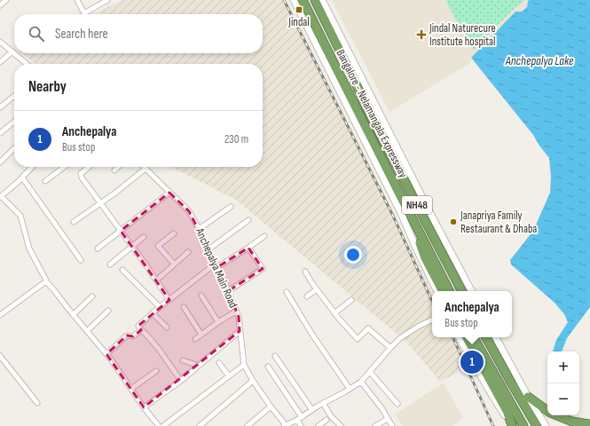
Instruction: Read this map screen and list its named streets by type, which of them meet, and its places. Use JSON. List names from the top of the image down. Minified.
{"streets":{"highway":["Bangalore - Nelamangala Expressway","NH48"],"street":["Anchepalya Main Road"]},"water":["Anchepalya Lake"],"places":{"transit":["Jindal"],"health":["Jindal Naturecure Institute hospital"],"other":["Janapriya Family Restaurant & Dhaba"]},"page":{"search":"Search here","heading":"Nearby","list":[{"mark":"1","name":"Anchepalya","note":"Bus stop","value":"230 m"}],"popup":["Anchepalya","Bus stop"],"pins":"1","map_buttons":["+","−"]}}
